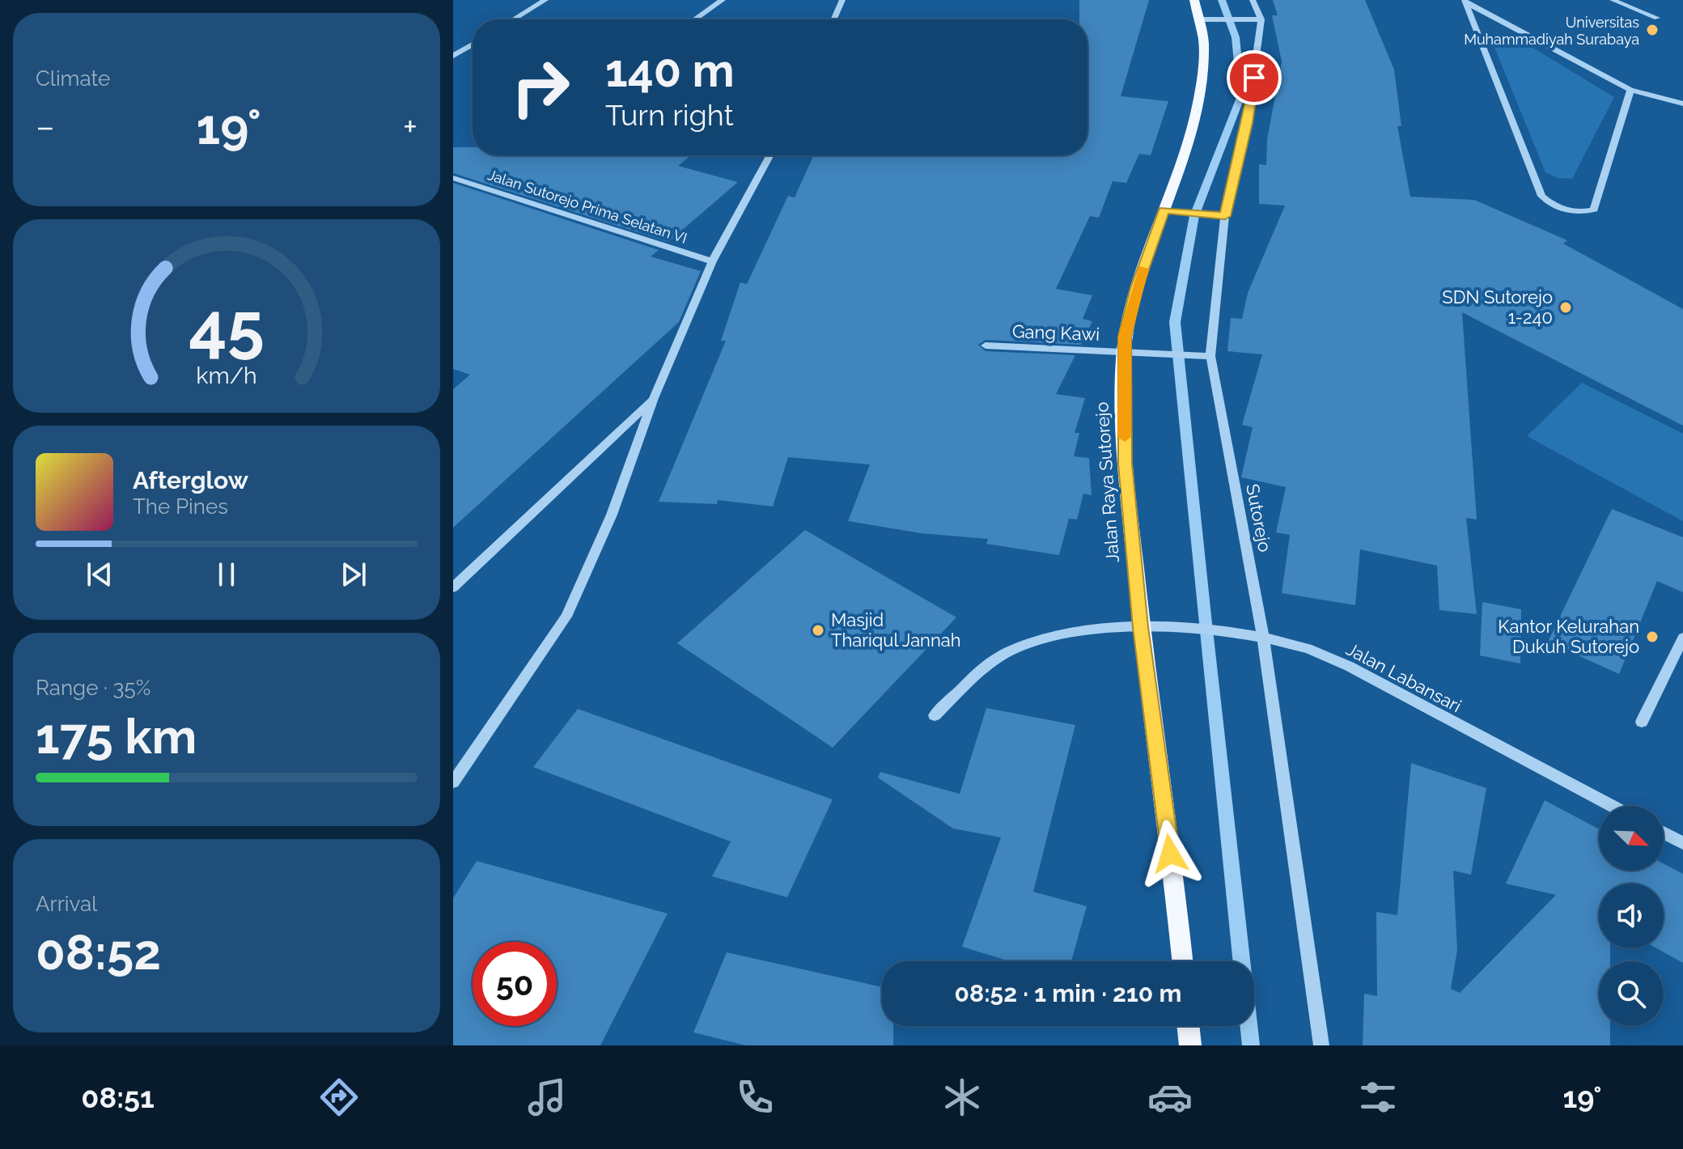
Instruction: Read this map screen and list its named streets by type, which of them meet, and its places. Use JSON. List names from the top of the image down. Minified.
{"streets":{"main road":["Jalan Raya Sutorejo"],"street":["Jalan Sutorejo Prima Selatan VI","Gang Kawi","Sutorejo","Jalan Labansari"]},"crossings":[["Gang Kawi","Jalan Raya Sutorejo"],["Gang Kawi","Sutorejo"],["Jalan Raya Sutorejo","Jalan Labansari"],["Sutorejo","Jalan Labansari"]],"places":["Universitas Muhammadiyah Surabaya","SDN Sutorejo 1-240","Masjid Thariqul Jannah","Kantor Kelurahan Dukuh Sutorejo"],"north":"bottom right","page":{"tile":["Climate",["Range · 35%","175 km"],["Arrival","08:52"]],"turn":["140 m","Turn right"],"heat":["−","19°","+"],"song":["Afterglow","The Pines"],"limit":"50","trip":"08:52 · 1 min · 210 m","tabs":["08:51","19°"],"gauge":["45","km/h"]}}
